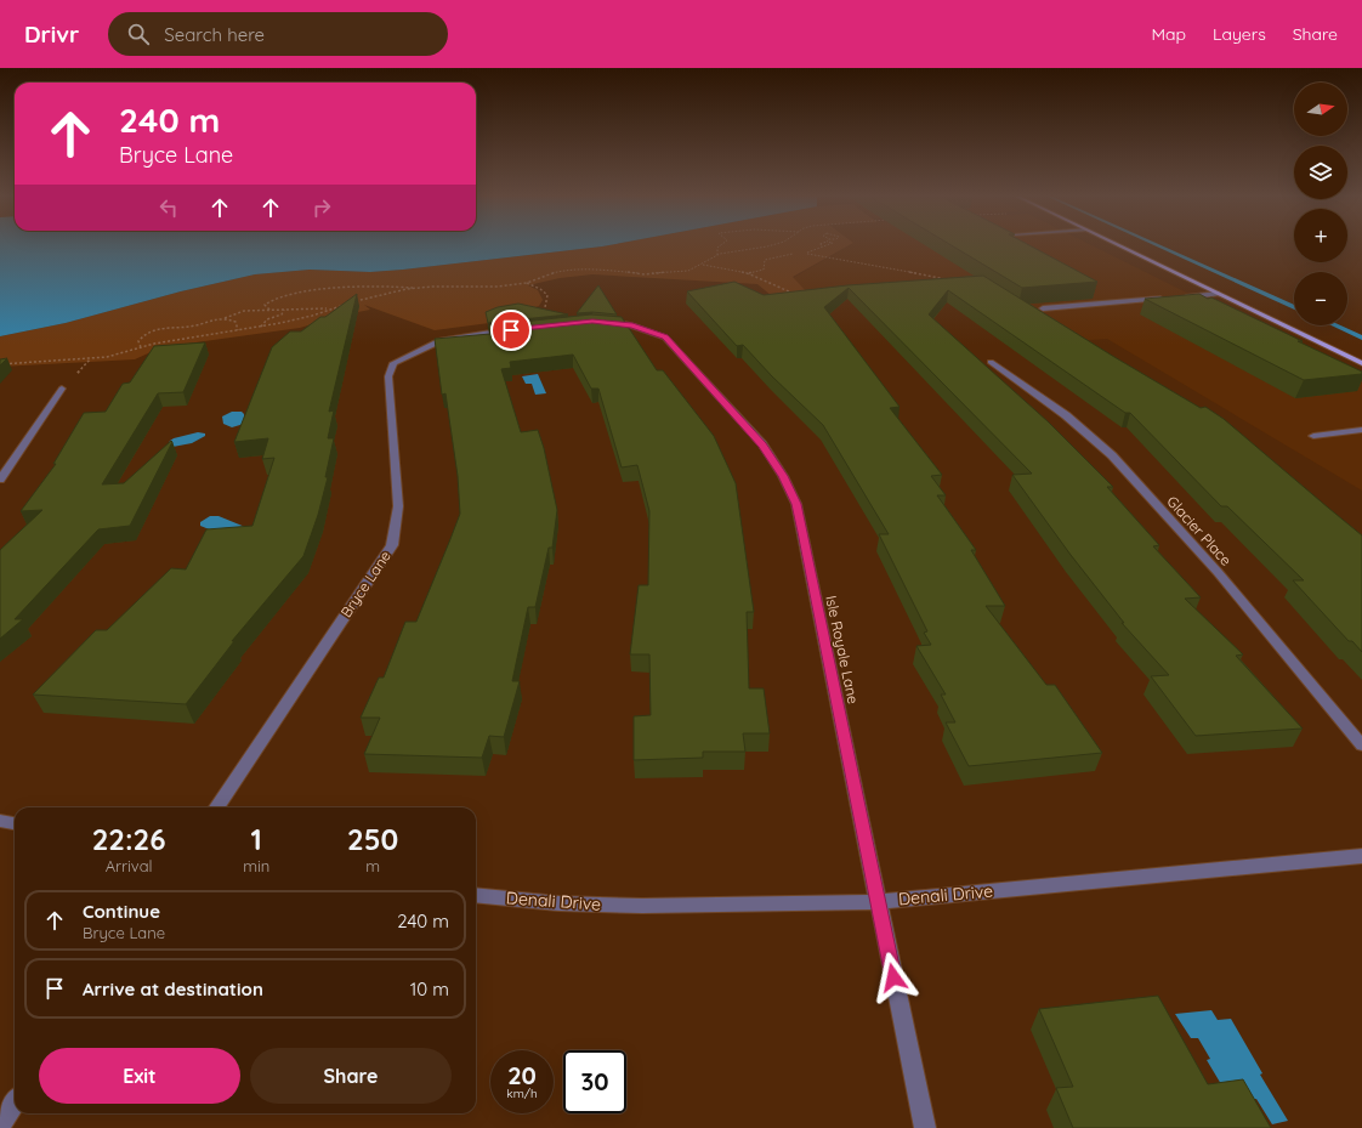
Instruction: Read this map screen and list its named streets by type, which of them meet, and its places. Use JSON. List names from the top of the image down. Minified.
{"streets":{"street":["Glacier Place","Bryce Lane","Isle Royale Lane","Denali Drive"]},"crossings":[["Isle Royale Lane","Denali Drive"]],"north":"right","page":{"header":"Drivr","search":"Search here","nav":["Map","Layers","Share"],"map_buttons":["+","−"],"turn":["240 m","Bryce Lane"],"eta":["22:26","Arrival","1","min","250","m"],"list":[{"name":"Continue","note":"Bryce Lane","value":"240 m"},{"name":"Arrive at destination","value":"10 m"}],"buttons":["Exit","Share"],"speed":"20 km/h","limit":"30"}}
